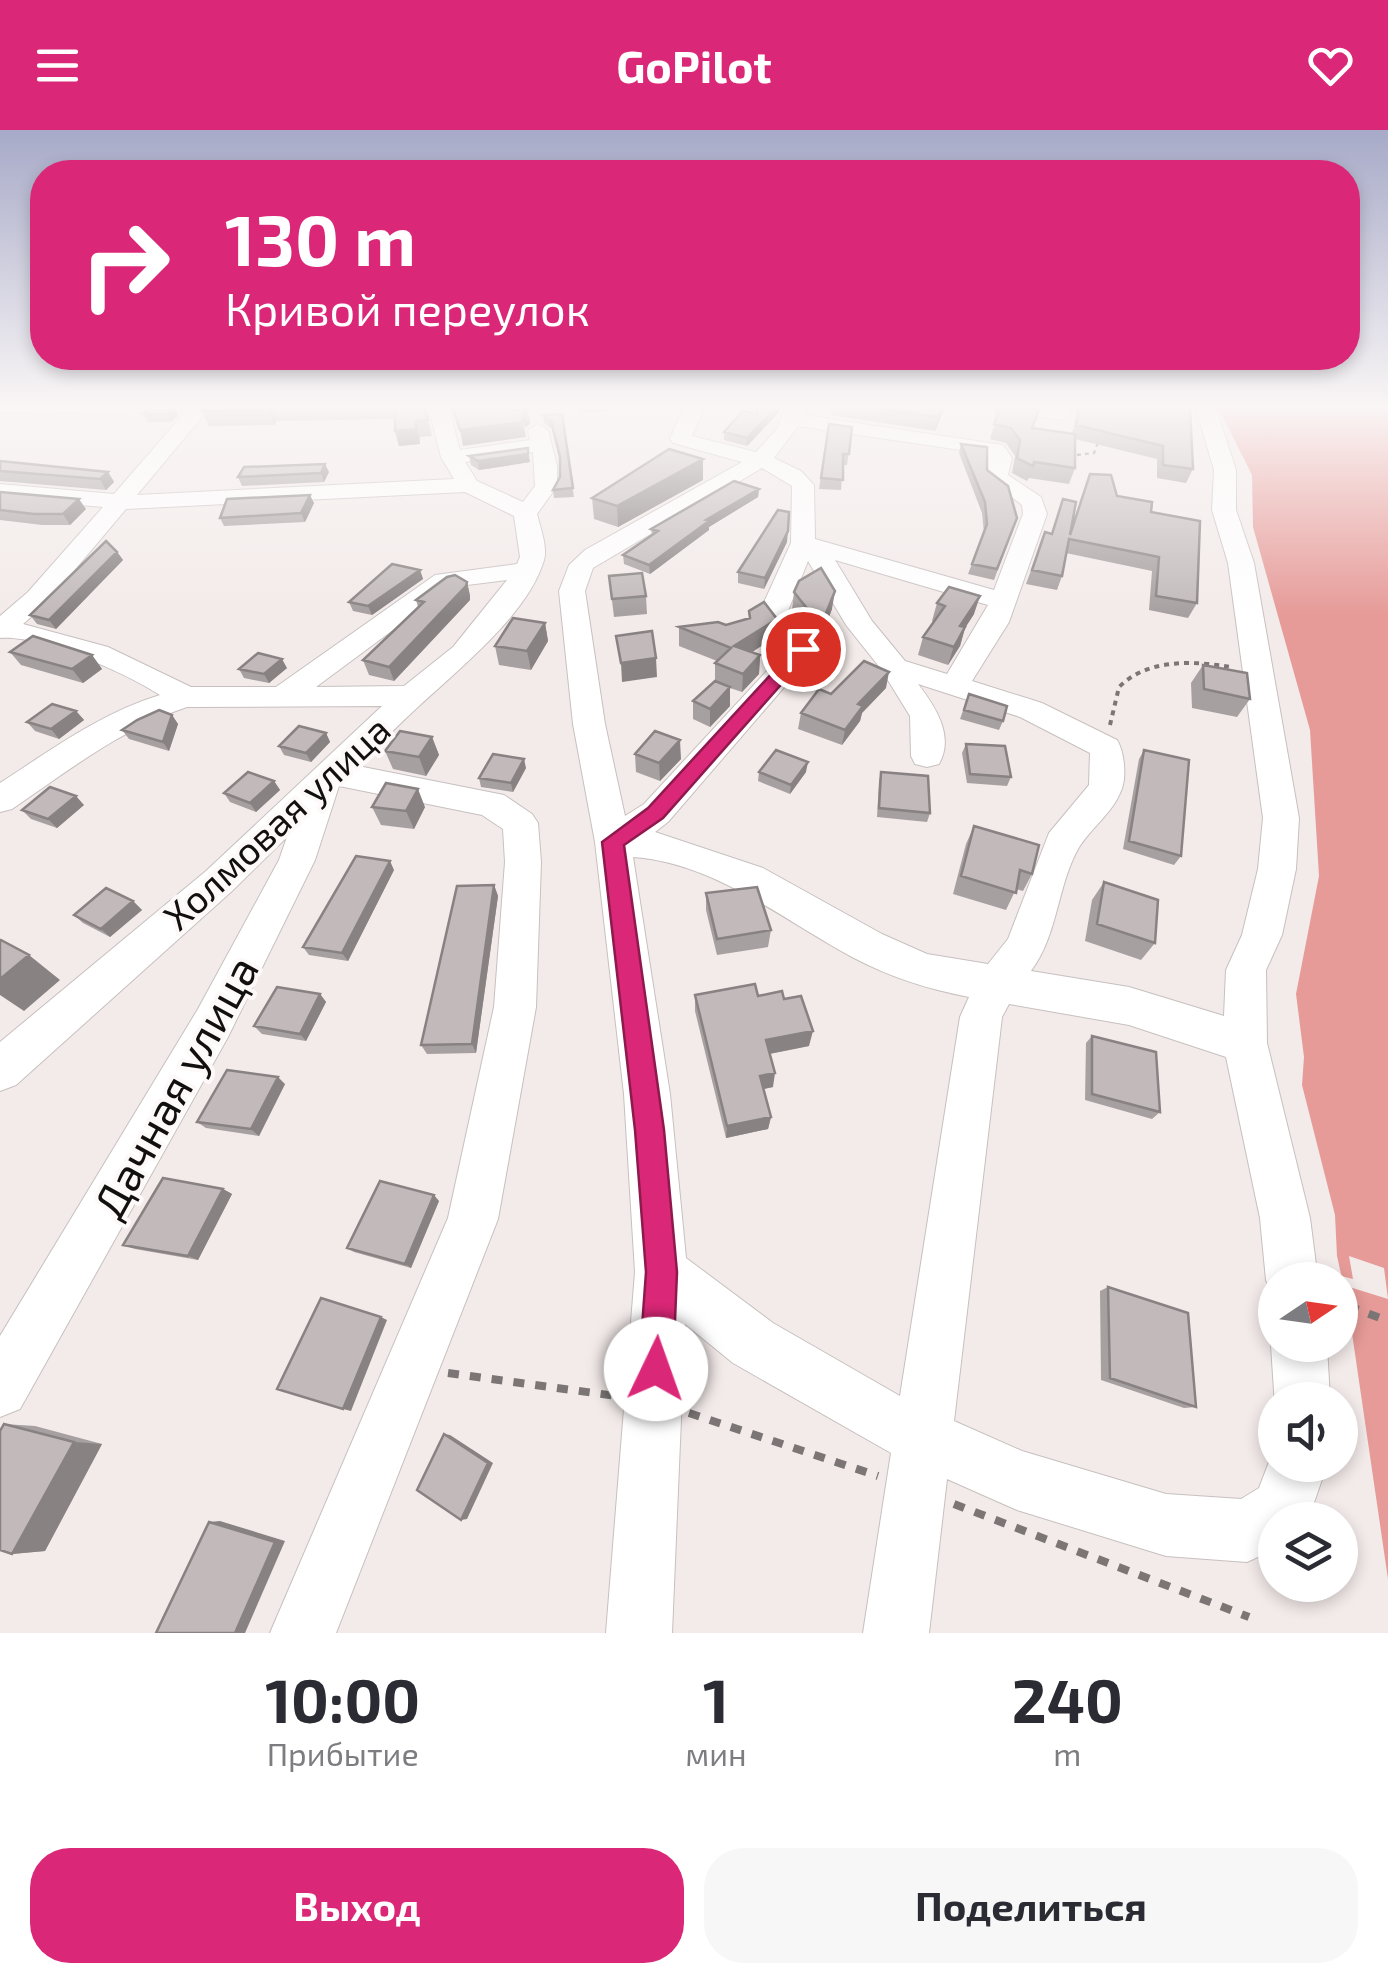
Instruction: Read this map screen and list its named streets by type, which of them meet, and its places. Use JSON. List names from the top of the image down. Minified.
{"streets":{"street":["Холмовая улица","Дачная улица"]},"crossings":[["Холмовая улица","Дачная улица"]],"north":"right","page":{"header":"GoPilot","turn":["130 m","Кривой переулок"],"eta":["10:00","Прибытие","1","мин","240","m"],"buttons":["Выход","Поделиться"]}}
